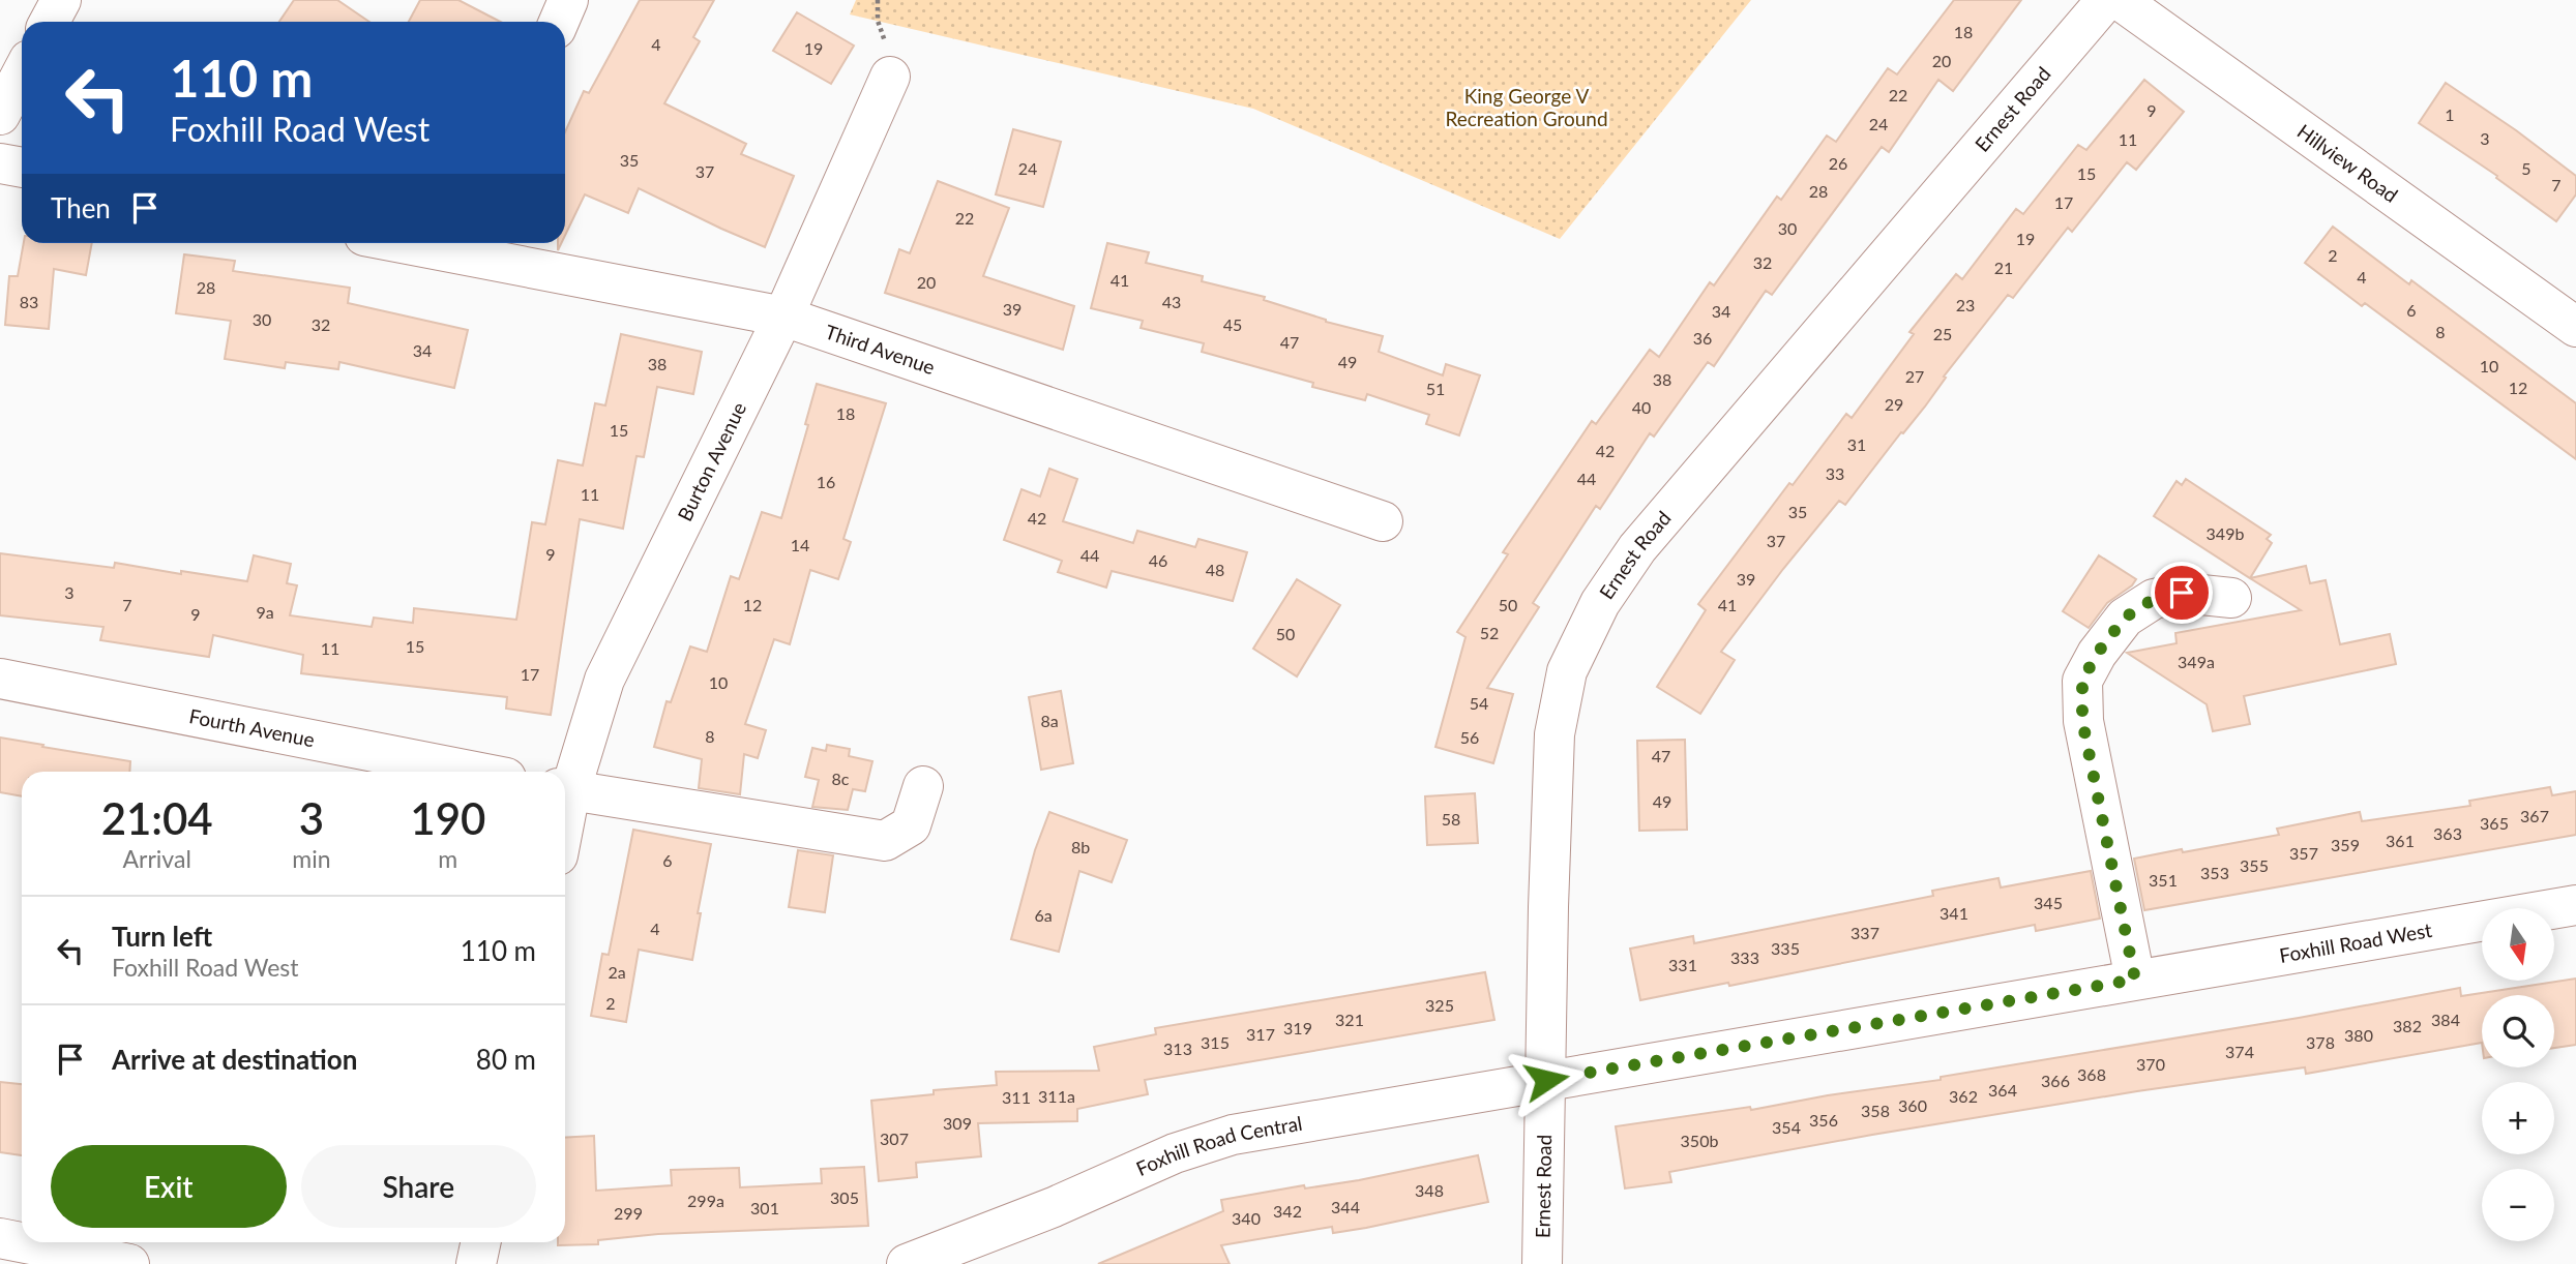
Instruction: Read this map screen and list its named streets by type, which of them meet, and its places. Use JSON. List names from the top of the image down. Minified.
{"streets":{"street":["Ernest Road","Hillview Road","Third Avenue","Burton Avenue","Fourth Avenue","Foxhill Road West","Foxhill Road Central"]},"crossings":[["Ernest Road","Foxhill Road West"],["Ernest Road","Foxhill Road Central"],["Third Avenue","Burton Avenue"],["Foxhill Road West","Foxhill Road Central"]],"parks":["King George V Recreation Ground"],"house_numbers":["18","4","19","20","22","9","1","24","3","11","35","26","24","5","37","15","7","28","17","22","30","19","2","32","21","4","41","20","28","83","43","23","39","6","34","30","32","45","8","25","36","47","34","49","38","10","27","38","12","51","29","40","18","15","31","42","33","44","16","11","35","42","349b","37","14","9","44","46","48","39","3","7","12","50","41","9a","9","52","50","15","11","349a","17","10","54","8a","8","56","47","8c","49","367","58","365","363","361","359","8b","357","6","355","353","351","345","341","6a","4","337","335","333","331","2a","2","325","321","384","382","319","317","380","315","378","313","374","370","368","366","364","311a","362","311","360","358","356","309","354","307","350b","348","305","299a","344","301","342","299","340"],"north":"bottom","page":{"turn":["110 m","Foxhill Road West"],"then":"Then","eta":["21:04","Arrival","3","min","190","m"],"list":[{"name":"Turn left","note":"Foxhill Road West","value":"110 m"},{"name":"Arrive at destination","value":"80 m"}],"map_buttons":["+","−"],"buttons":["Exit","Share"]}}
